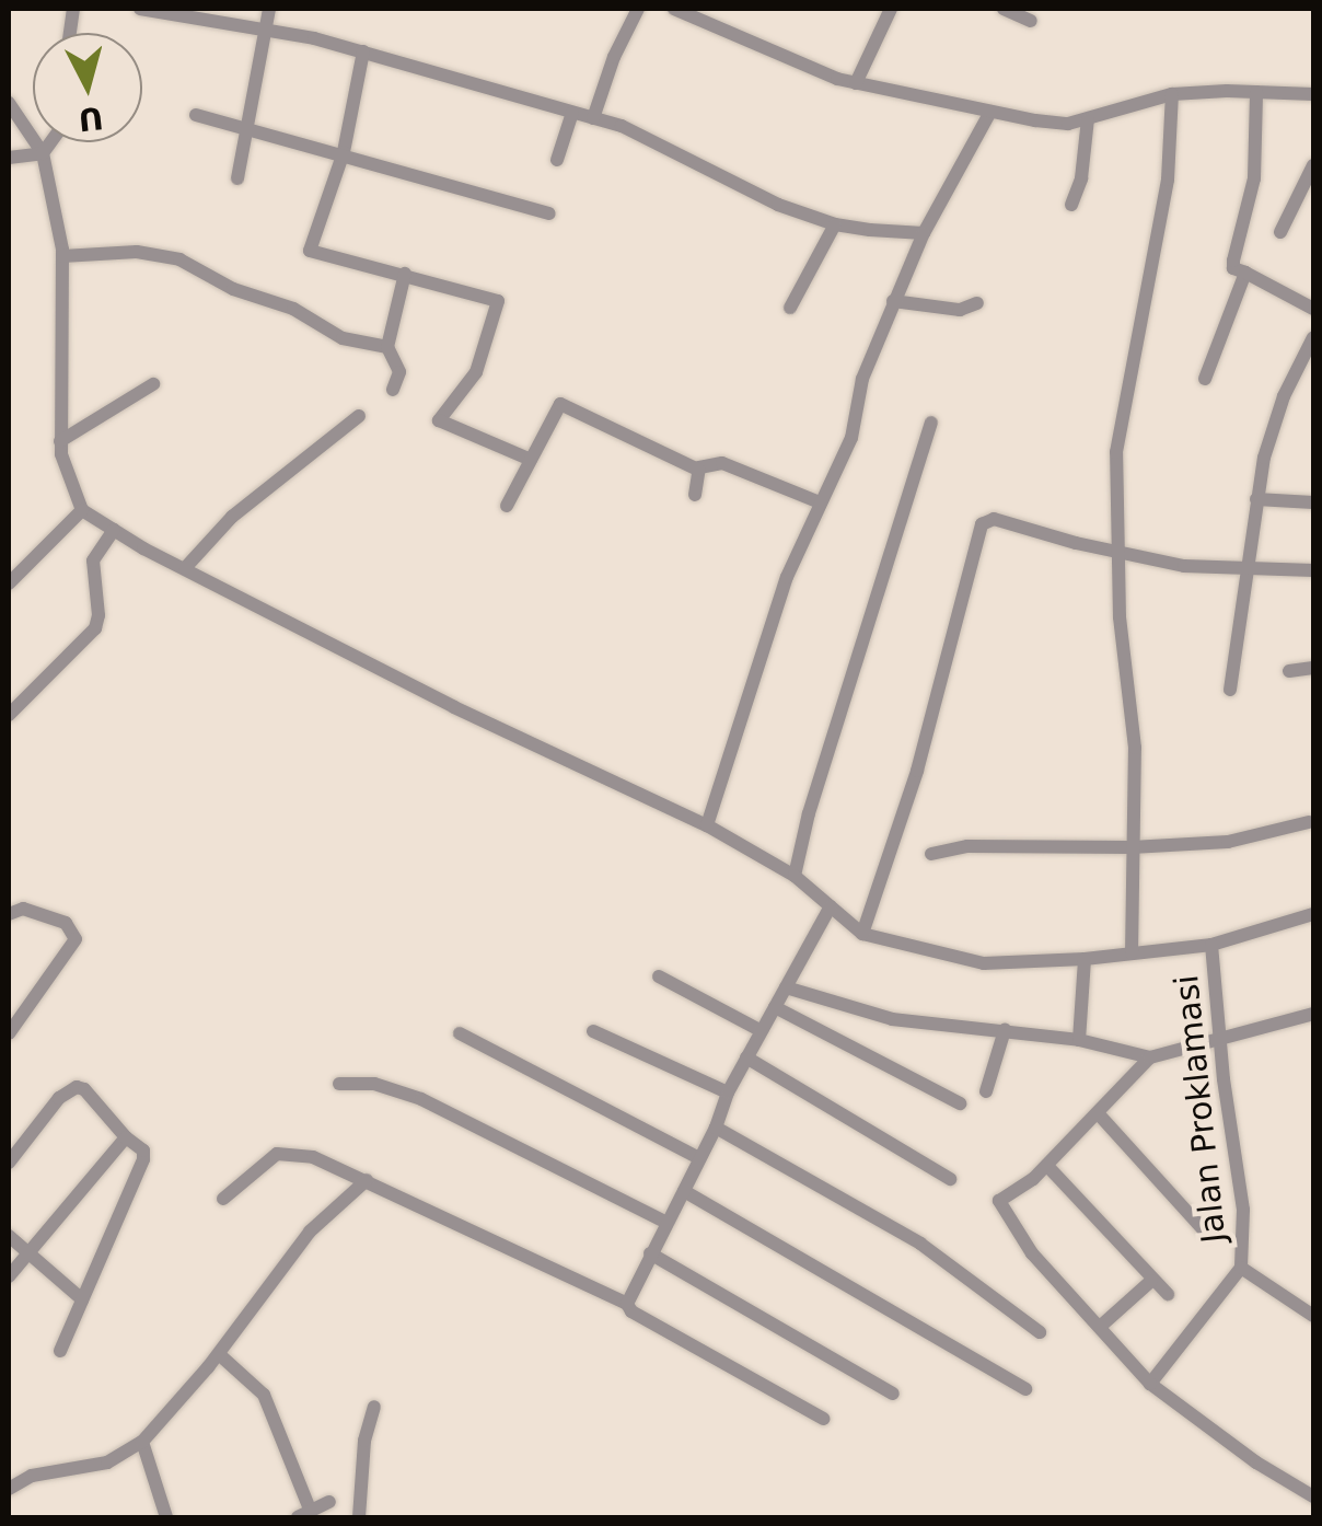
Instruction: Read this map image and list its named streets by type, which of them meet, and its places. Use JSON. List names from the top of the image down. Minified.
{"streets":{"street":["Jalan Proklamasi"]},"north":"bottom"}
